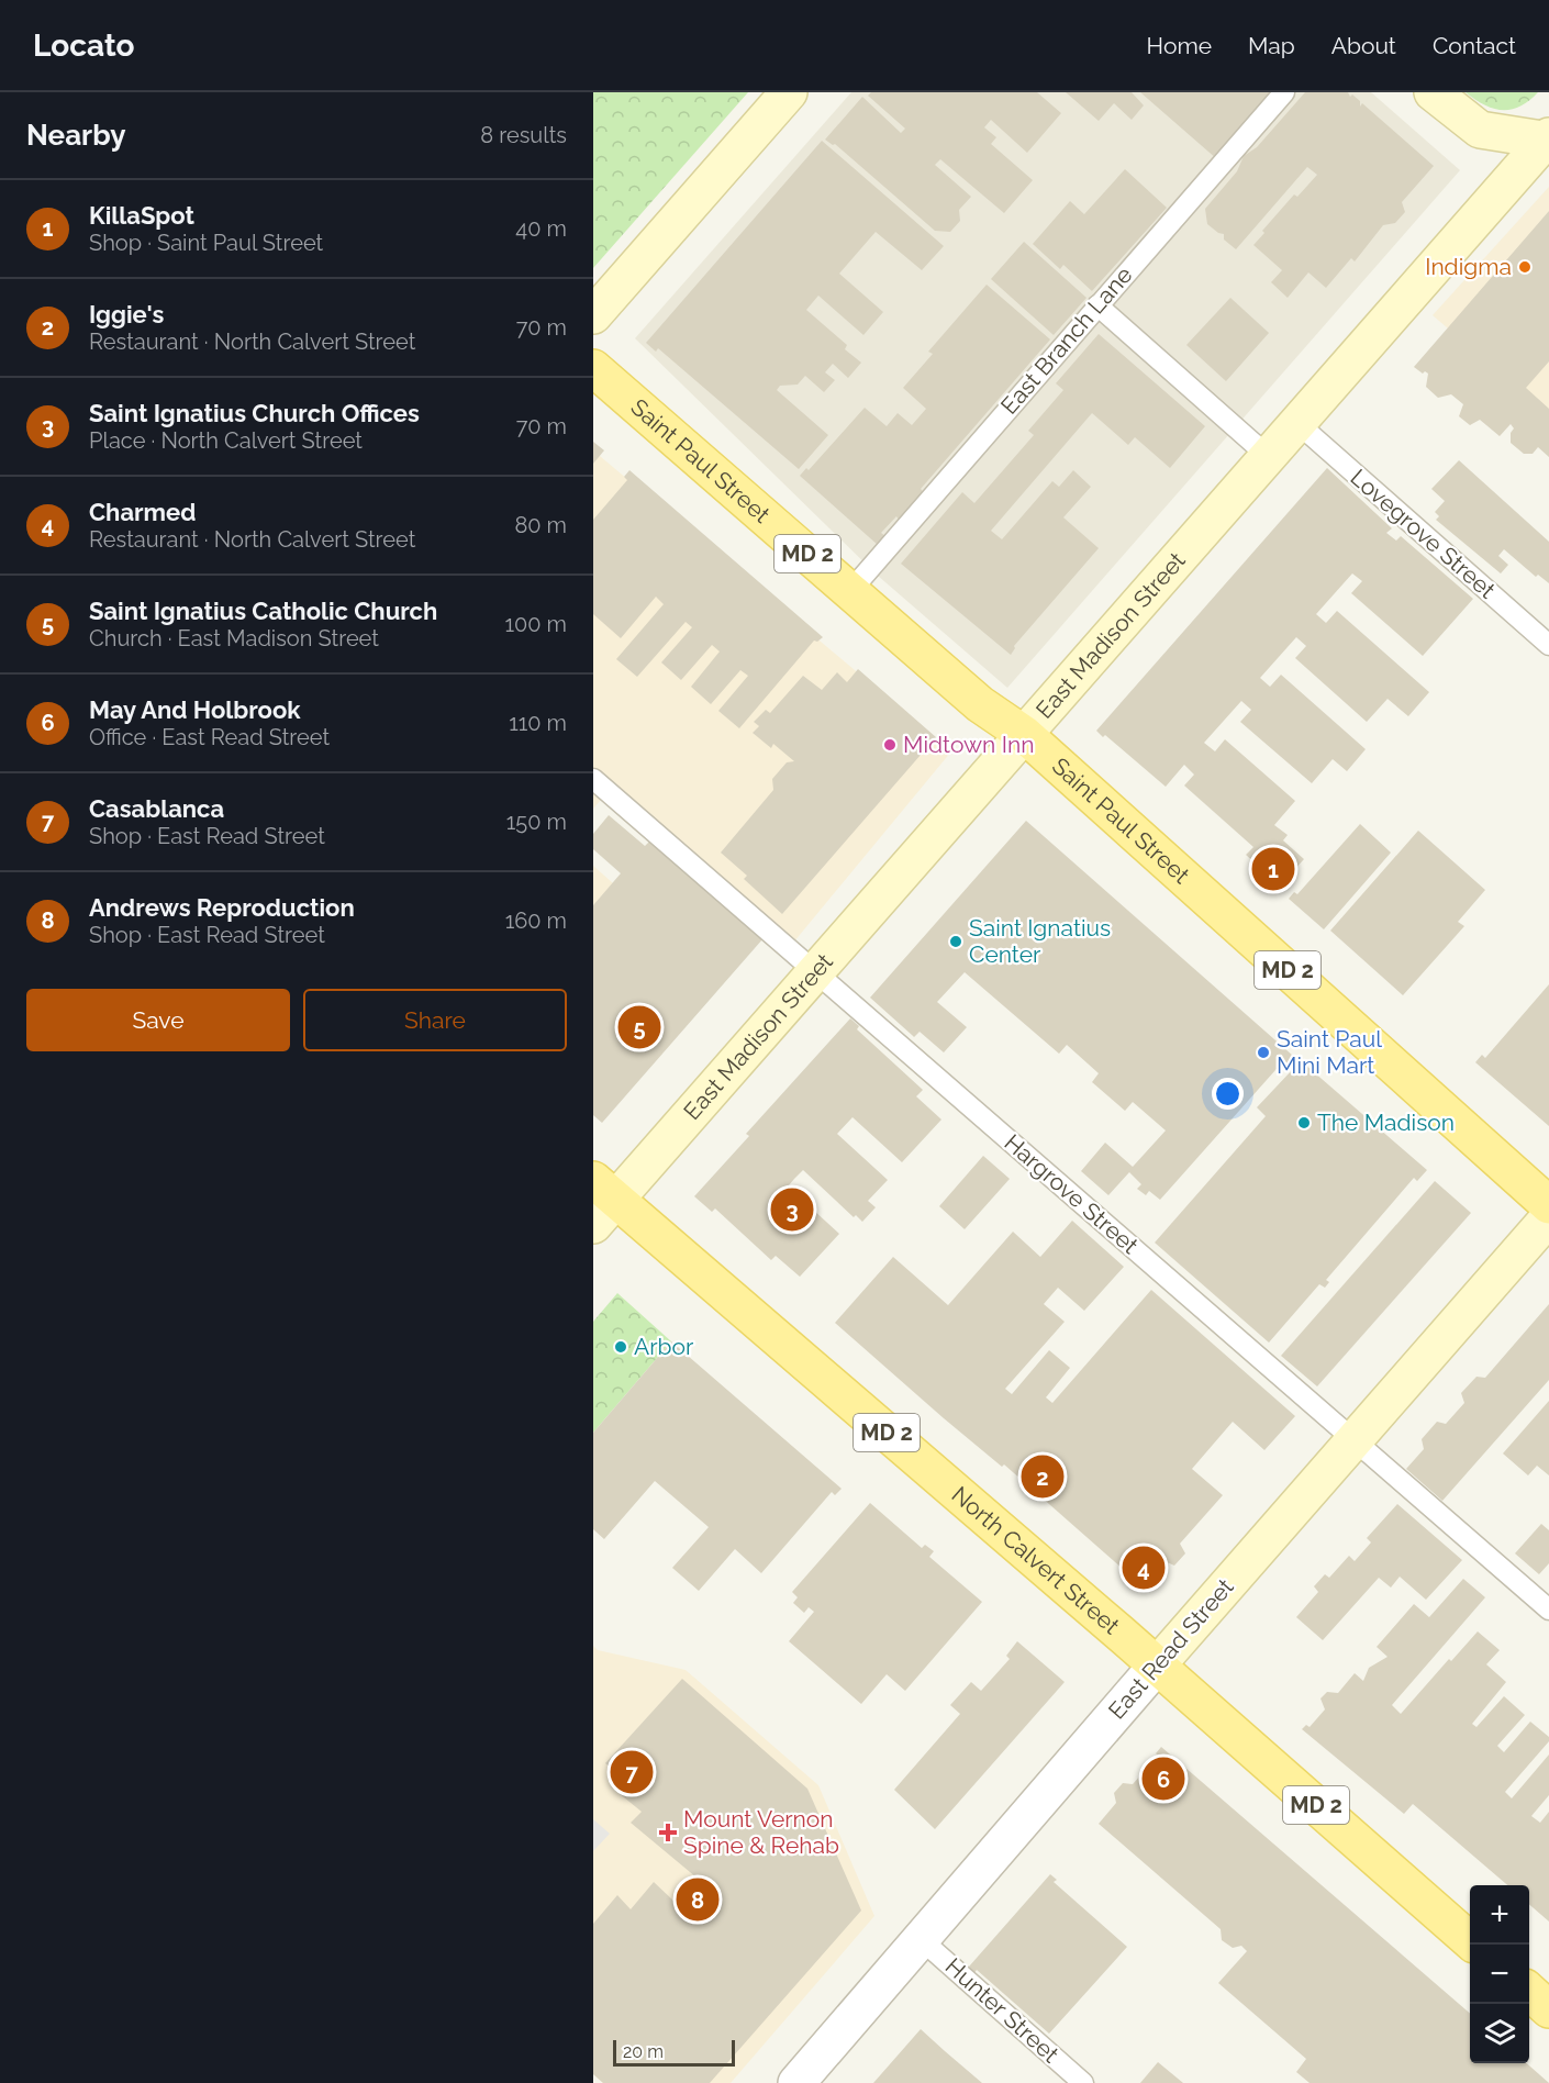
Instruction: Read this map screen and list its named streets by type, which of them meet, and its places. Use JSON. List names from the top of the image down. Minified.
{"streets":{"main road":["Saint Paul Street","MD 2","East Madison Street","North Calvert Street","East Read Street"],"lane":["East Branch Lane","Lovegrove Street","Hargrove Street","Hunter Street"]},"crossings":[["East Branch Lane","Saint Paul Street"],["Saint Paul Street","East Madison Street"],["Lovegrove Street","East Madison Street"],["East Madison Street","Hargrove Street"],["East Madison Street","North Calvert Street"],["Hargrove Street","East Read Street"],["North Calvert Street","East Read Street"],["East Read Street","Hunter Street"]],"places":{"other":["Indigma","Midtown Inn","Saint Ignatius Center","Saint Paul Mini Mart","The Madison","Arbor"],"health":["Mount Vernon Spine & Rehab"]},"scale_bar":"20 m","page":{"header":"Locato","nav":["Home","Map","About","Contact"],"heading":["Nearby","8 results"],"list":[{"mark":"1","name":"KillaSpot","note":"Shop · Saint Paul Street","value":"40 m"},{"mark":"2","name":"Iggie's","note":"Restaurant · North Calvert Street","value":"70 m"},{"mark":"3","name":"Saint Ignatius Church Offices","note":"Place · North Calvert Street","value":"70 m"},{"mark":"4","name":"Charmed","note":"Restaurant · North Calvert Street","value":"80 m"},{"mark":"5","name":"Saint Ignatius Catholic Church","note":"Church · East Madison Street","value":"100 m"},{"mark":"6","name":"May And Holbrook","note":"Office · East Read Street","value":"110 m"},{"mark":"7","name":"Casablanca","note":"Shop · East Read Street","value":"150 m"},{"mark":"8","name":"Andrews Reproduction","note":"Shop · East Read Street","value":"160 m"}],"pins":["1","5","3","2","4","7","6","8"],"buttons":["Save","Share"],"map_buttons":["+","−"],"scale":"20 m"}}
